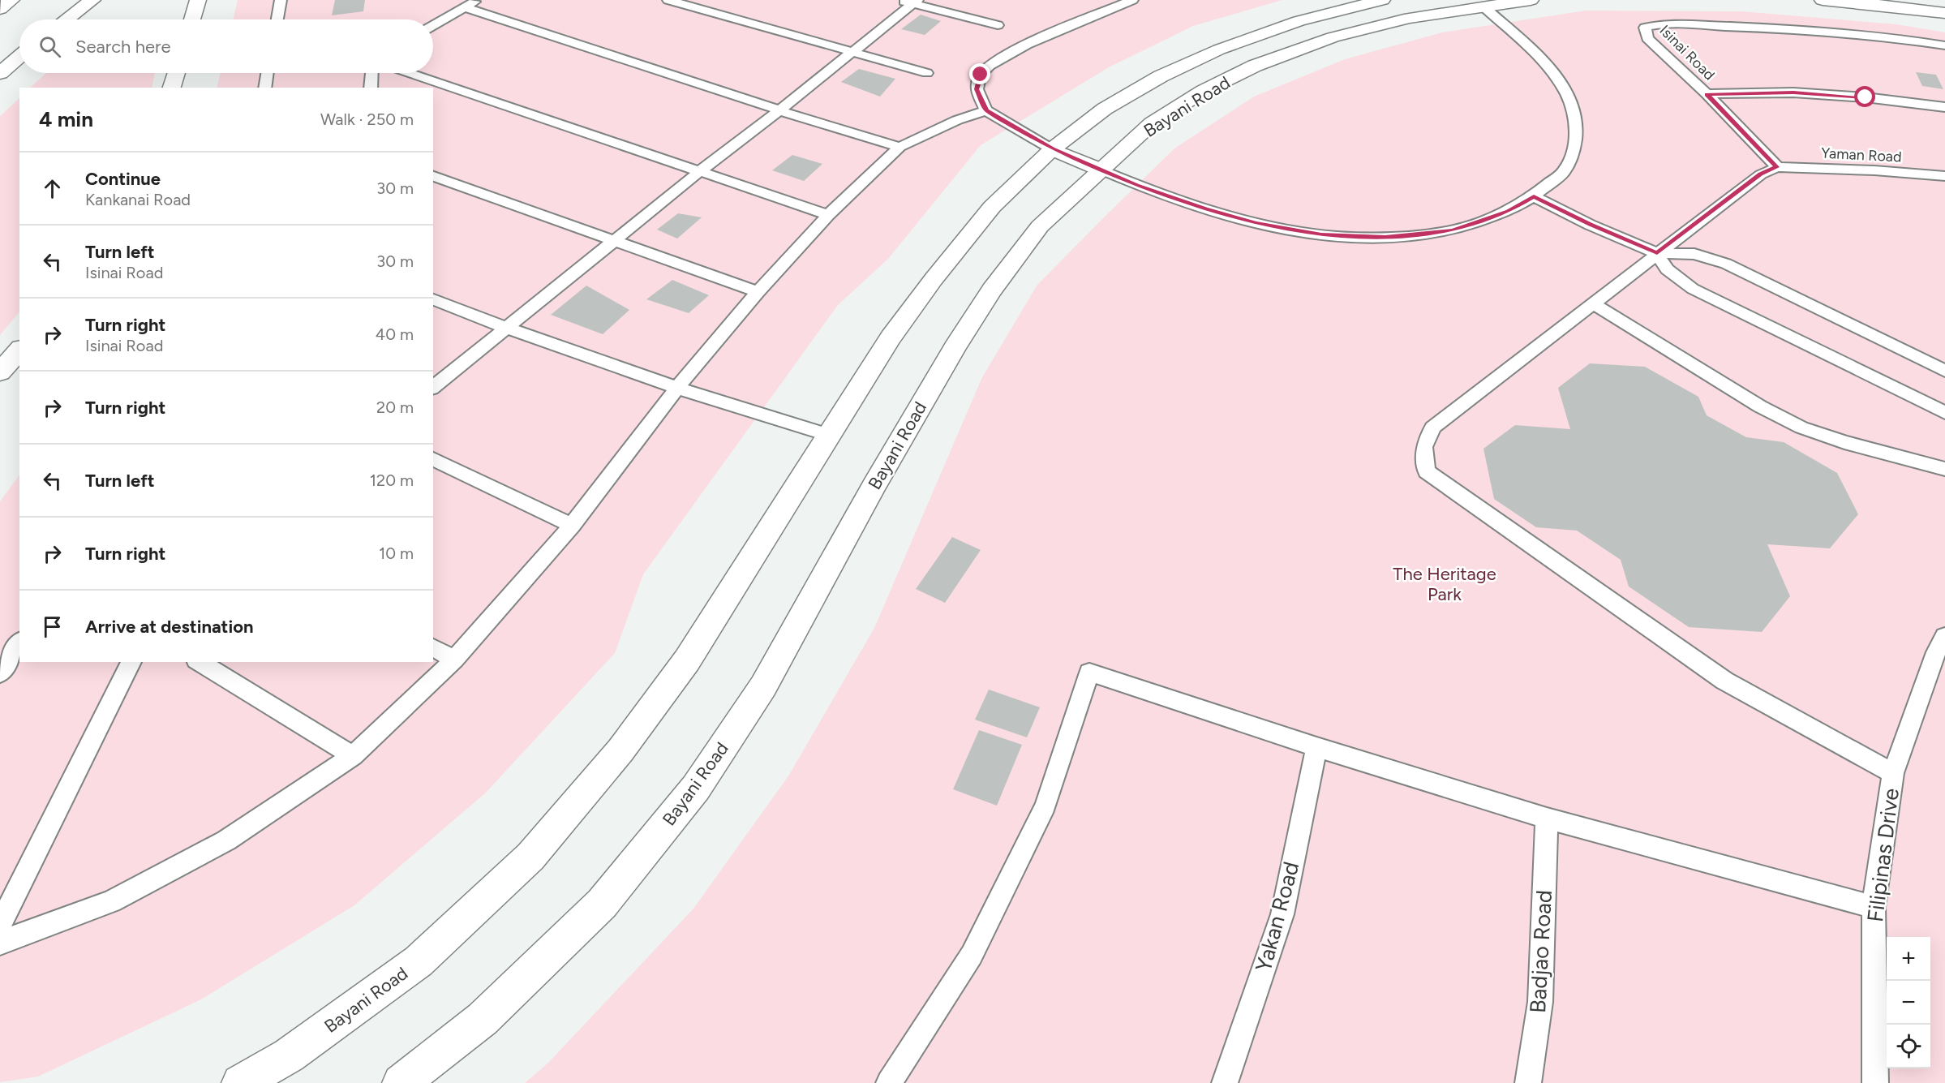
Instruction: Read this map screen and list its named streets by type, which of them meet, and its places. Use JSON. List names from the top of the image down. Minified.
{"streets":{"main road":["Bayani Road"],"lane":["Isinai Road","Yaman Road","Filipinas Drive","Yakan Road","Badjao Road"]},"crossings":[["Isinai Road","Yaman Road"]],"parks":["The Heritage Park"],"page":{"search":"Search here","heading":["4 min","Walk · 250 m"],"list":[["Continue","Kankanai Road","30 m"],["Turn left","Isinai Road","30 m"],["Turn right","Isinai Road","40 m"],["Turn right","20 m"],["Turn left","120 m"],["Turn right","10 m"],"Arrive at destination"],"map_buttons":["+","−"]}}
